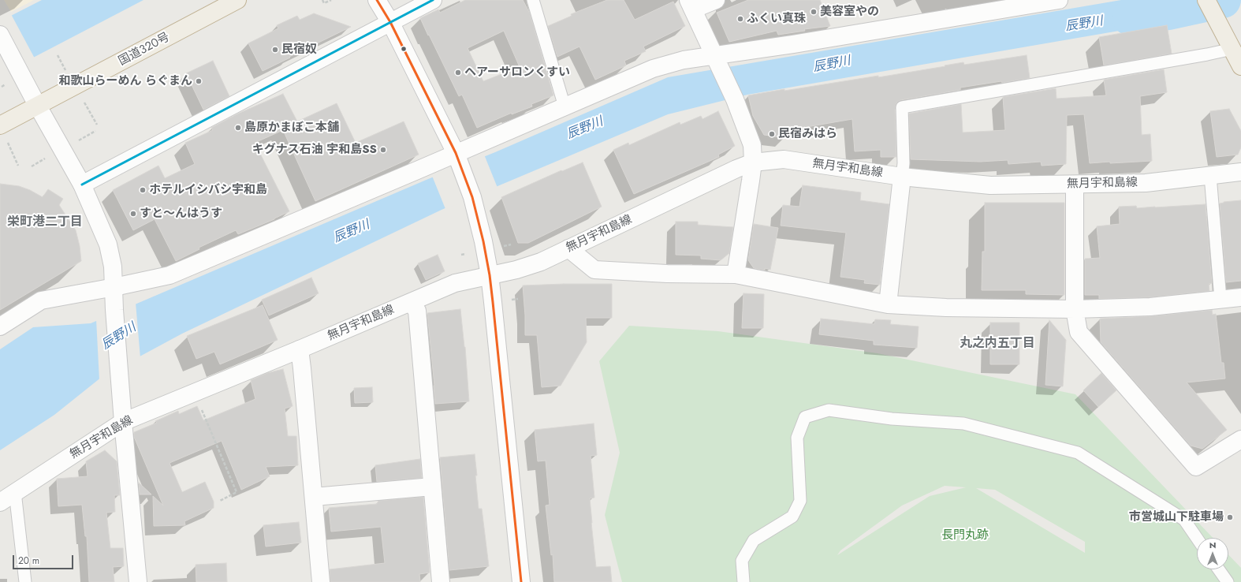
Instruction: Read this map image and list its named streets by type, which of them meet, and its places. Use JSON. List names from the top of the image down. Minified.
{"streets":{"highway":["国道320号"],"street":["無月宇和島線"]},"districts":["栄町港二丁目","丸之内五丁目"],"water":["辰野川"],"parks":["長門丸跡"],"places":["美容室やの","ふくい真珠","民宿奴","ヘアーサロンくすい","和歌山らーめん らぐまん","島原かまぼこ本舗","民宿みはら","キグナス石油 宇和島SS","ホテルイシバシ宇和島","すと～んはうす","市営城山下駐車場"],"scale_bar":"20 m","north":"top"}
